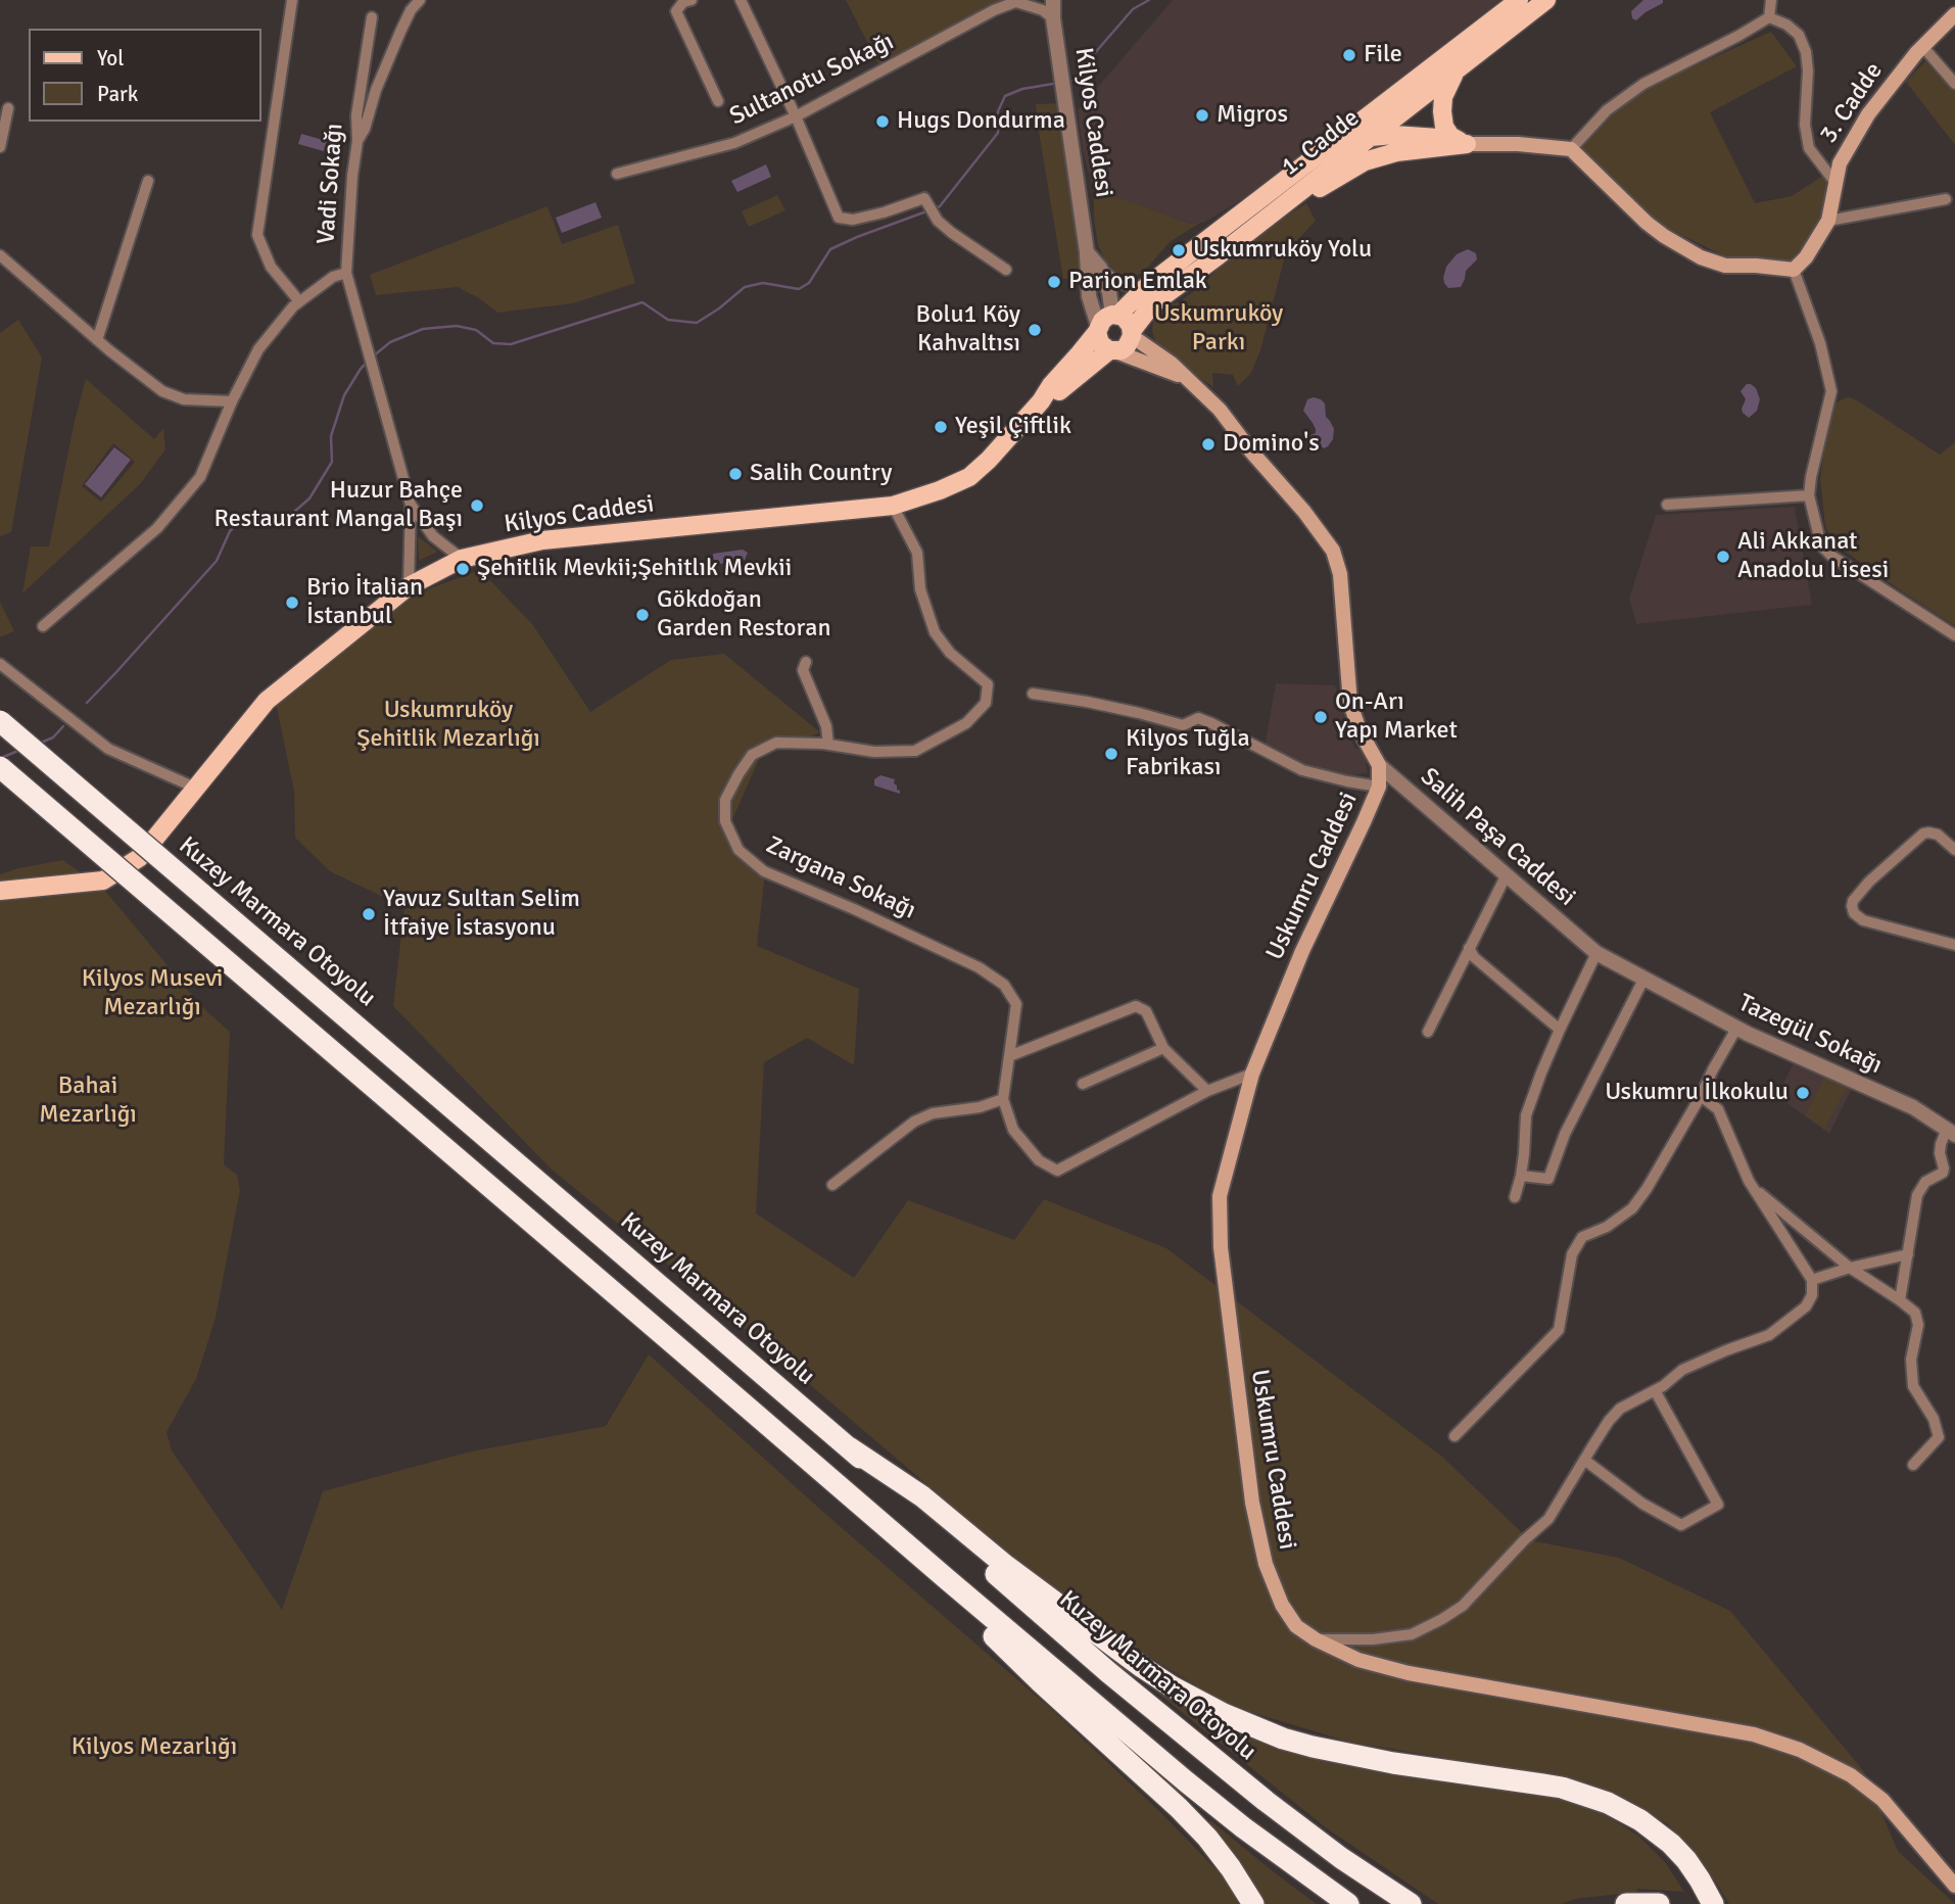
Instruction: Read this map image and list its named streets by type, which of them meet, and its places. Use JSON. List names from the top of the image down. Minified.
{"streets":{"highway":["Kuzey Marmara Otoyolu"],"main road":["3. Cadde","Kilyos Caddesi","1. Cadde","Salih Paşa Caddesi","Uskumru Caddesi"],"street":["Sultanotu Sokağı","Vadi Sokağı","Zargana Sokağı","Tazegül Sokağı"]},"crossings":[["Sultanotu Sokağı","Kilyos Caddesi"],["Kilyos Caddesi","1. Cadde"],["Kilyos Caddesi","Salih Paşa Caddesi"],["Kilyos Caddesi","Zargana Sokağı"],["1. Cadde","Salih Paşa Caddesi"],["Salih Paşa Caddesi","Uskumru Caddesi"],["Salih Paşa Caddesi","Tazegül Sokağı"]],"parks":["Uskumruköy Parkı","Uskumruköy Şehitlik Mezarlığı","Kilyos Musevi Mezarlığı","Bahai Mezarlığı","Kilyos Mezarlığı"],"places":["File","Migros","Hugs Dondurma","Uskumruköy Yolu","Parion Emlak","Bolu1 Köy Kahvaltısı","Yeşil Çiftlik","Domino's","Salih Country","Huzur Bahçe Restaurant Mangal Başı","Ali Akkanat Anadolu Lisesi","Şehitlik Mevkii;Şehitlık Mevkii","Brio İtalian İstanbul","Gökdoğan Garden Restoran","On-Arı Yapı Market","Kilyos Tuğla Fabrikası","Yavuz Sultan Selim İtfaiye İstasyonu","Uskumru İlkokulu"],"legend":["Yol","Park"]}
